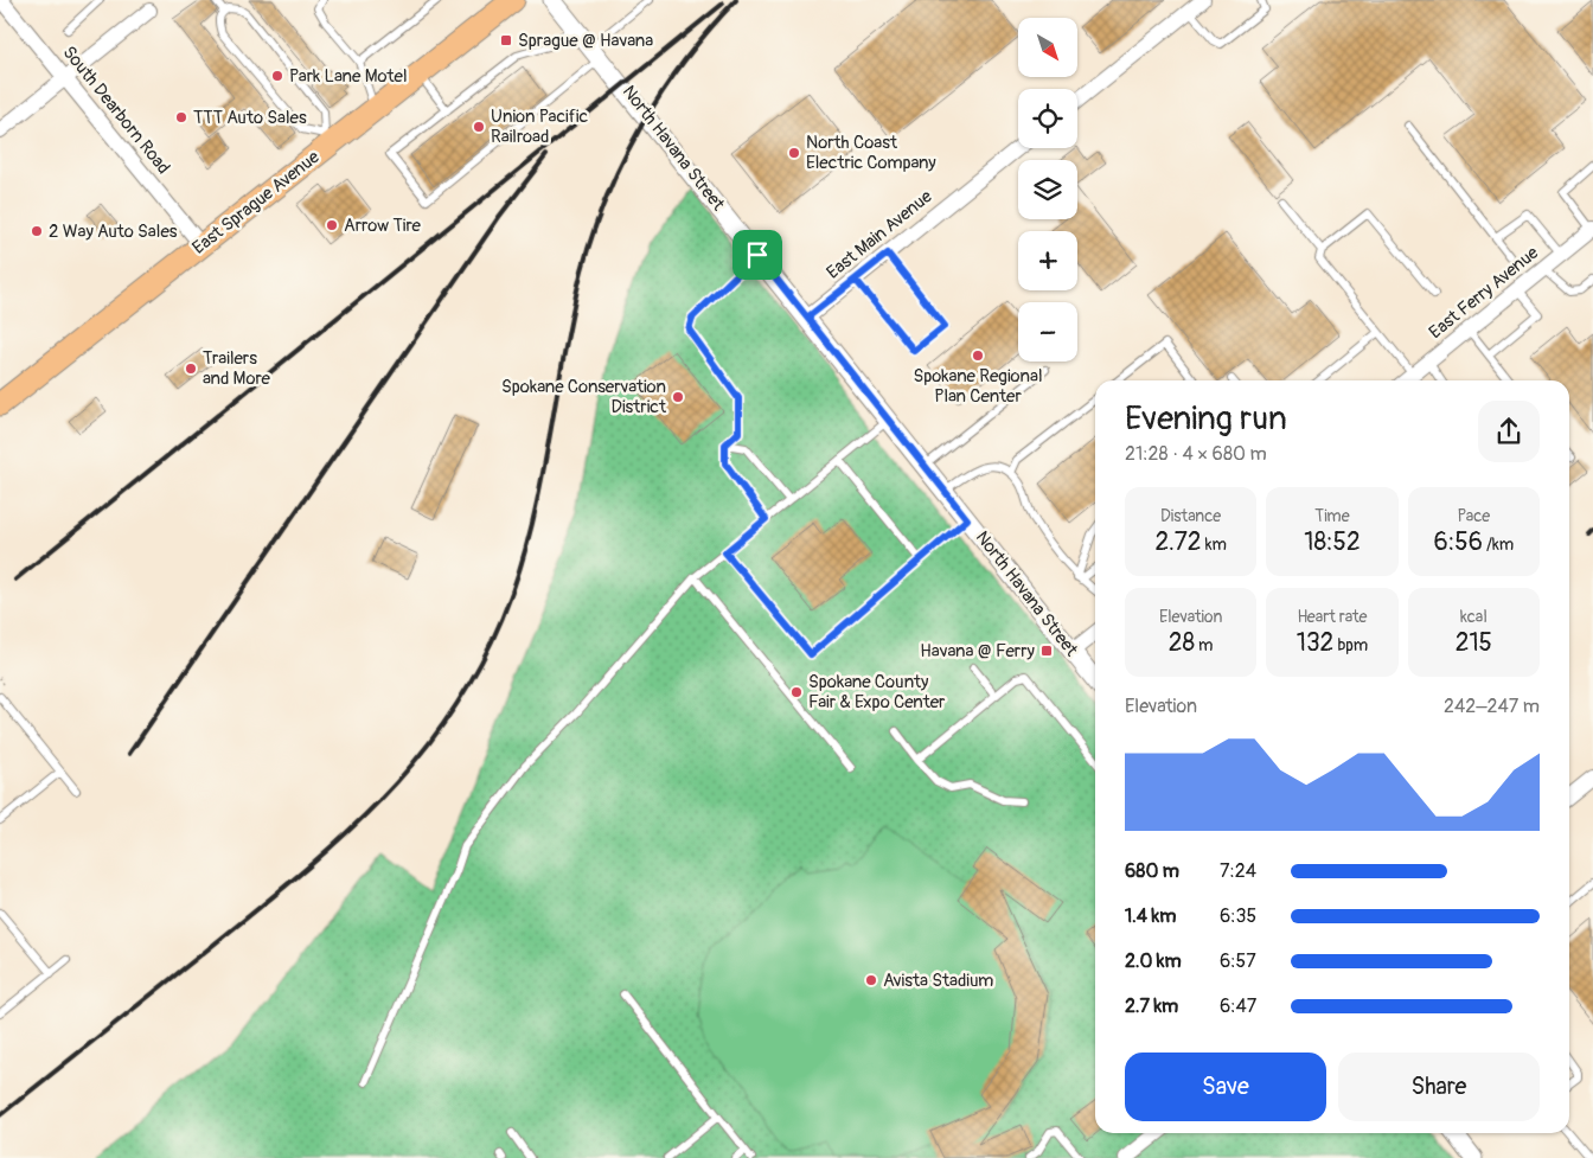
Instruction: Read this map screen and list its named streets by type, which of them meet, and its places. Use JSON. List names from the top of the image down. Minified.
{"streets":{"main road":["East Sprague Avenue"],"street":["South Dearborn Road","North Havana Street","East Main Avenue","East Ferry Avenue"]},"crossings":[["South Dearborn Road","East Sprague Avenue"],["North Havana Street","East Main Avenue"]],"places":{"transit":["Sprague @ Havana","Havana @ Ferry"],"other":["Park Lane Motel","TTT Auto Sales","Union Pacific Railroad","North Coast Electric Company","Arrow Tire","2 Way Auto Sales","Spokane Regional Plan Center","Trailers and More","Spokane Conservation District","Spokane County Fair & Expo Center","Avista Stadium"]},"north":"bottom right","page":{"map_buttons":["+","−"],"heading":["Evening run","21:28 · 4 × 680 m"],"stats":[["Distance","2.72 km"],["Time","18:52"],["Pace","6:56 /km"],["Elevation","28 m"],["Heart rate","132 bpm"],["kcal","215"]],"chart":["Elevation","242–247 m"],"list":[{"name":"680 m","note":"7:24"},{"name":"1.4 km","note":"6:35"},{"name":"2.0 km","note":"6:57"},{"name":"2.7 km","note":"6:47"}],"buttons":["Save","Share"]}}
